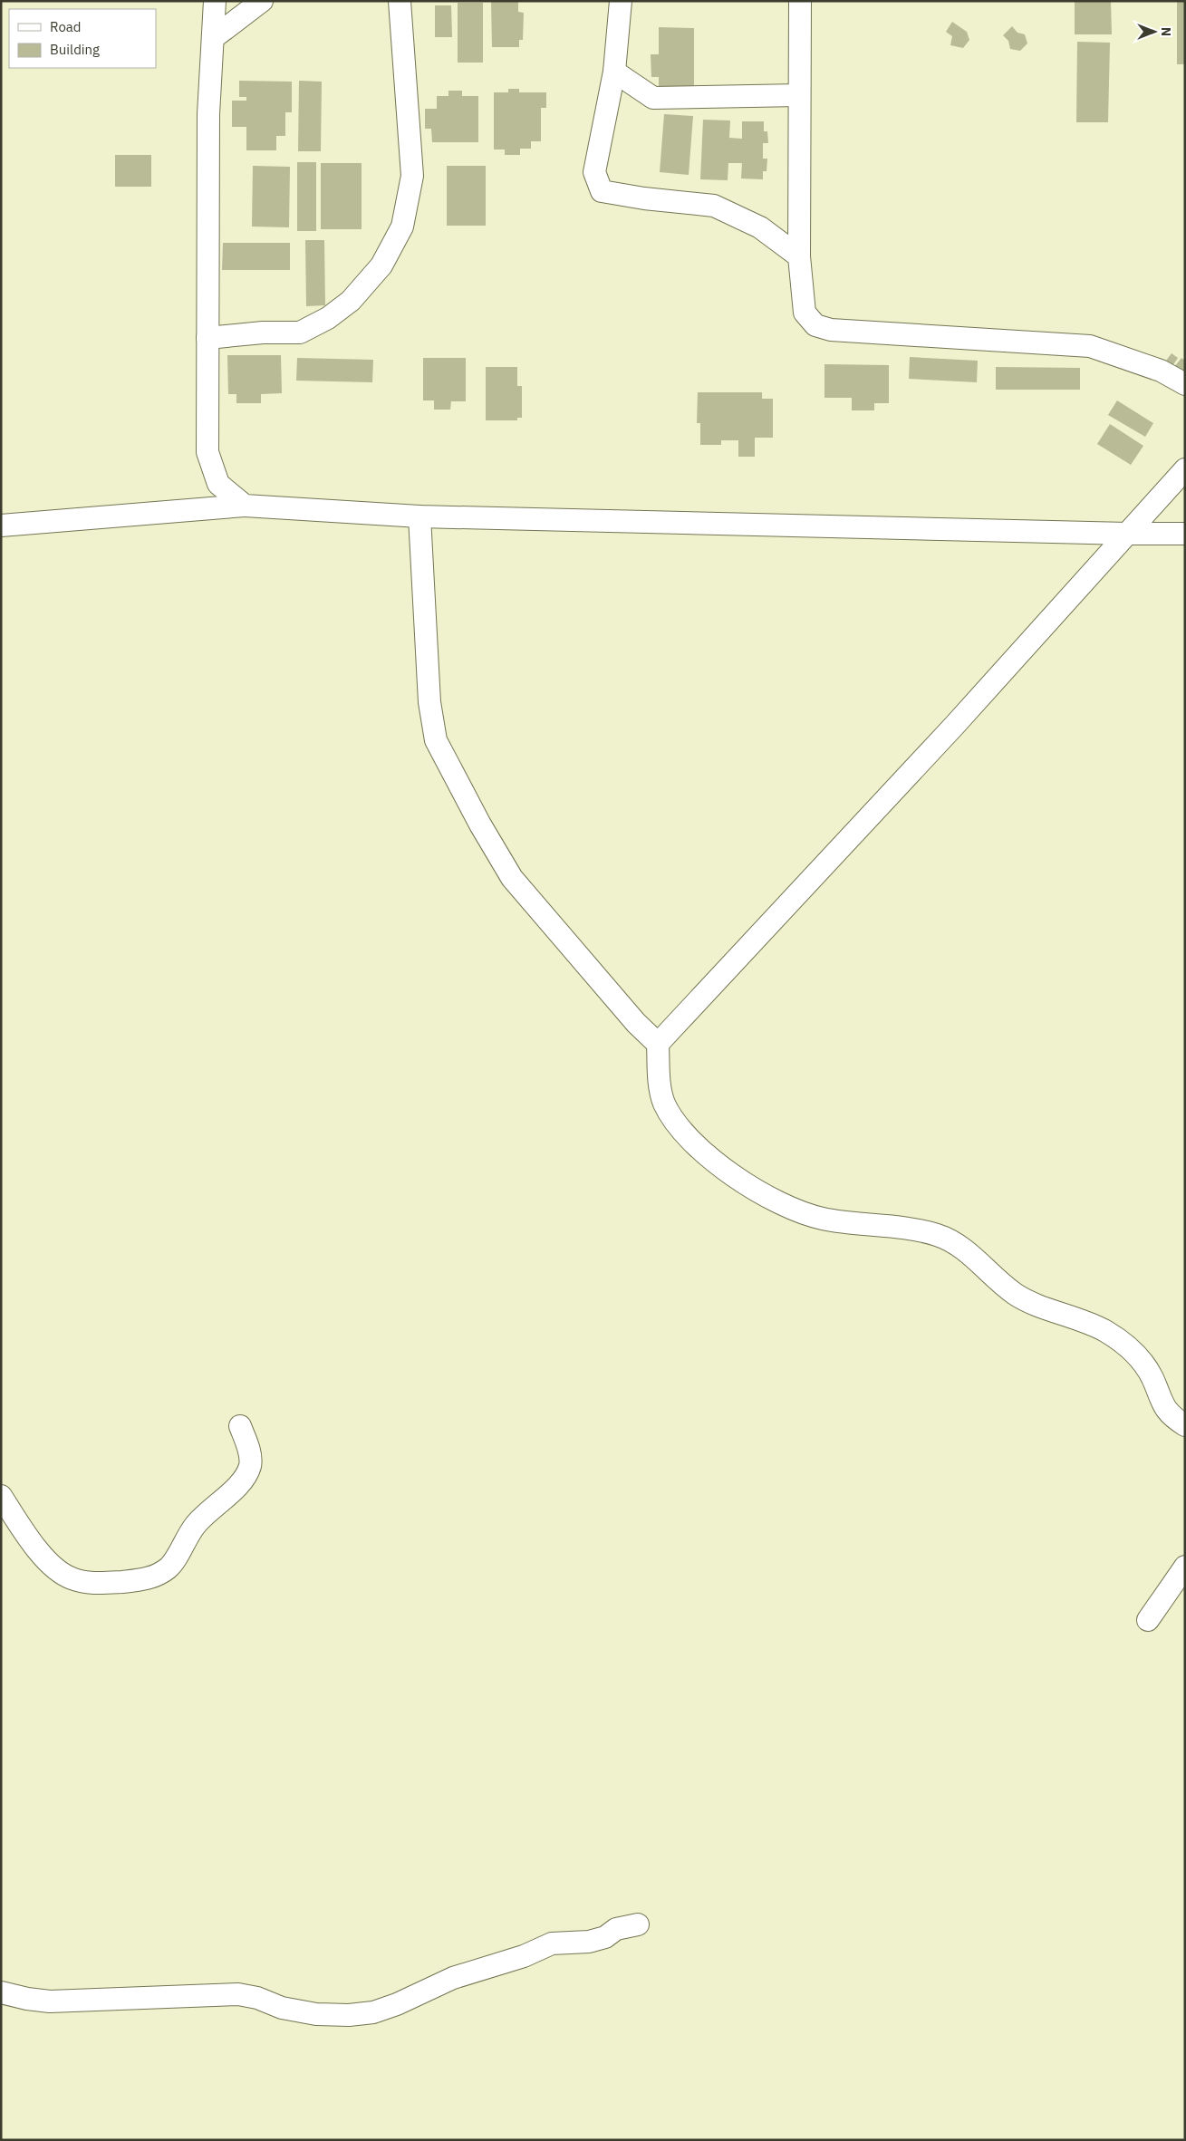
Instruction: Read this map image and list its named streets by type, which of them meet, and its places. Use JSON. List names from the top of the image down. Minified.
{"legend":["Road","Building"],"north":"right"}
